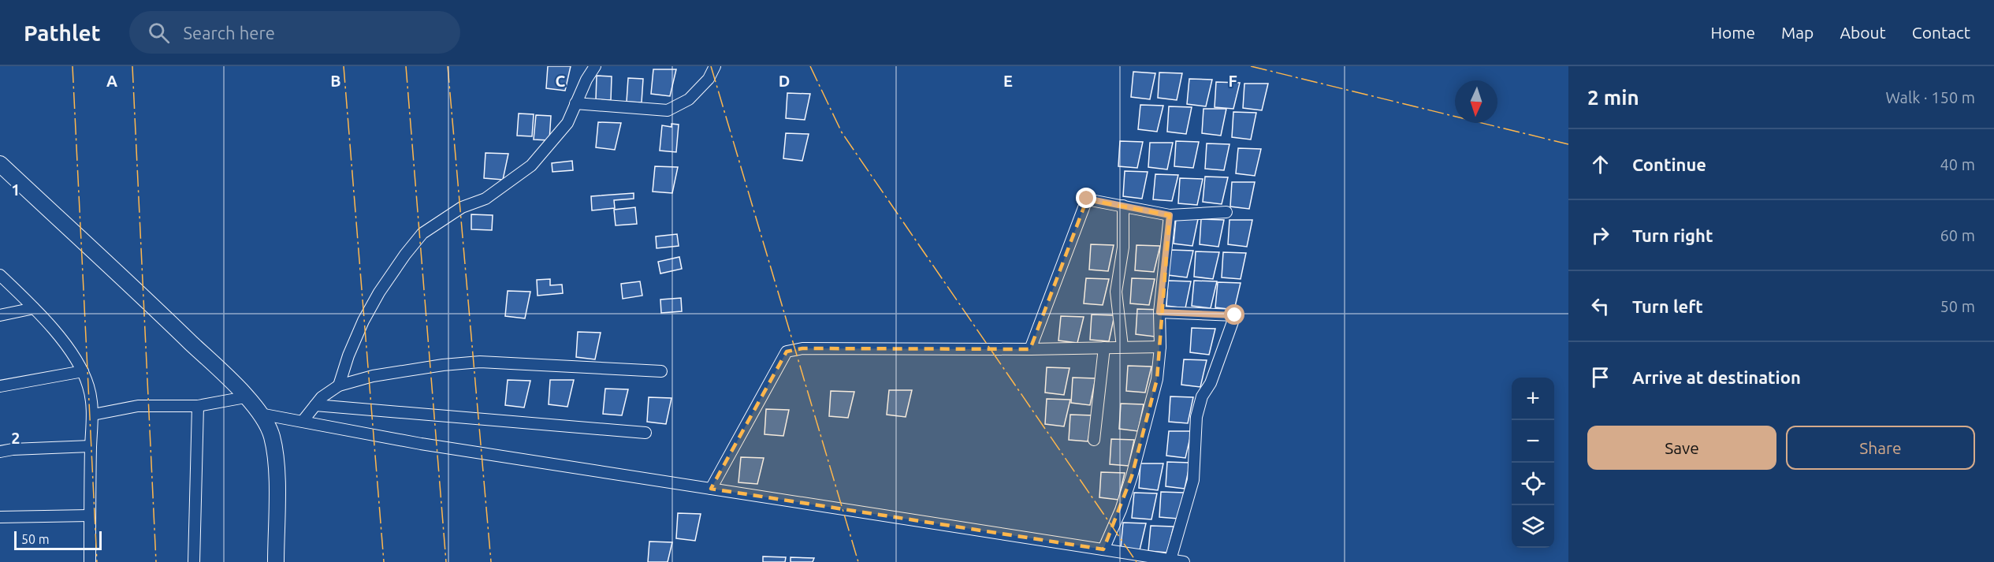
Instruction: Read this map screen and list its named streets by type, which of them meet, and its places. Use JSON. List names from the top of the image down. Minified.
{"scale_bar":"50 m","north":"bottom","page":{"header":"Pathlet","search":"Search here","nav":["Home","Map","About","Contact"],"heading":["2 min","Walk · 150 m"],"list":[["Continue","40 m"],["Turn right","60 m"],["Turn left","50 m"],"Arrive at destination"],"map_buttons":["+","−"],"buttons":["Save","Share"],"scale":"50 m"},"grid":{"columns":["A","B","C","D","E","F"],"rows":["1","2"]}}
